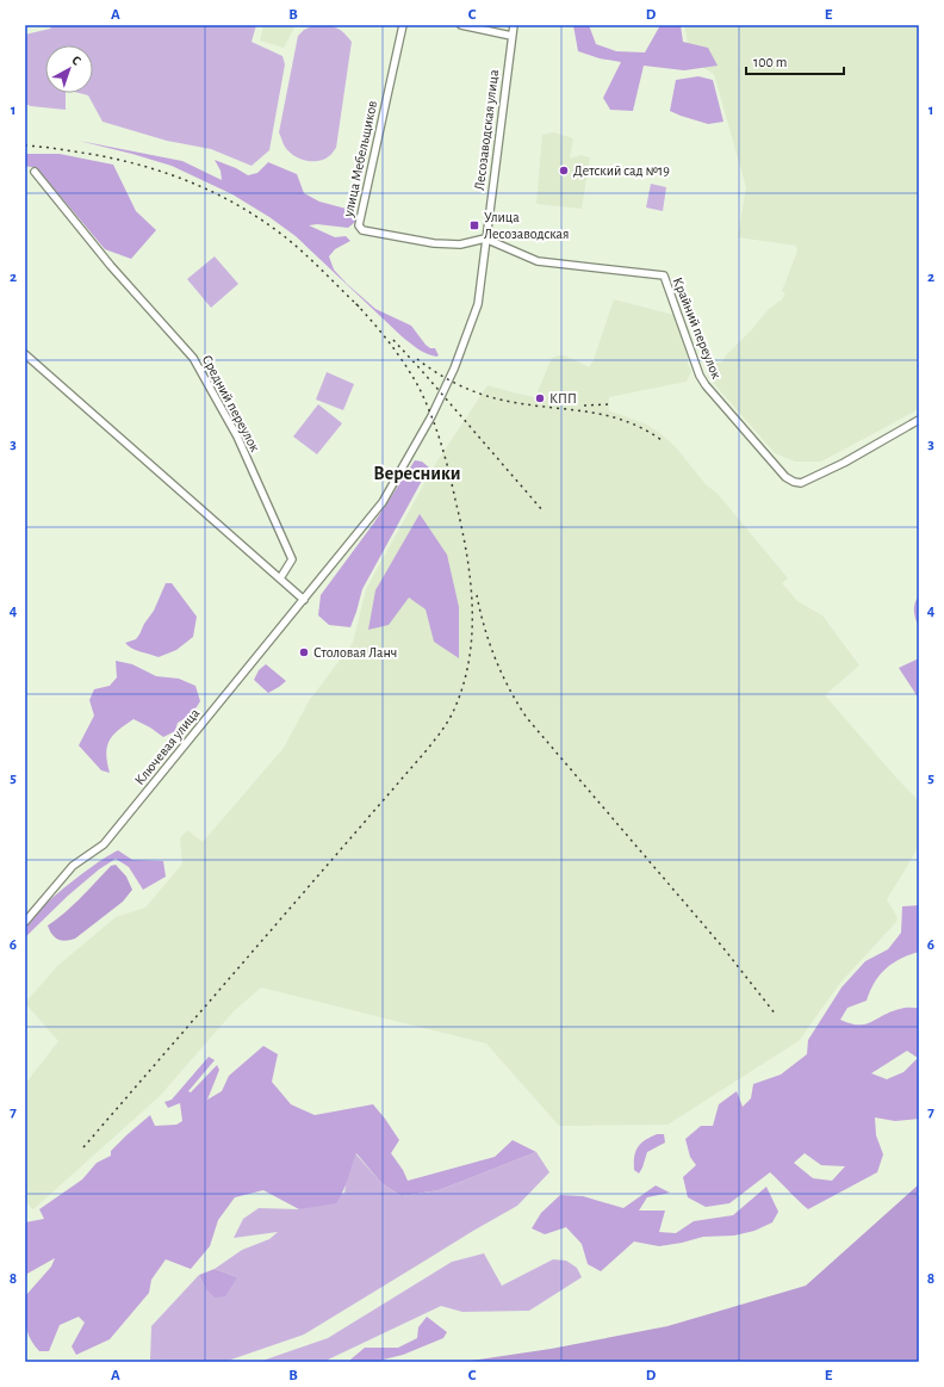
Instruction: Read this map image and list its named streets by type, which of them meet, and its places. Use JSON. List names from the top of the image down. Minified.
{"streets":{"street":["Лесозаводская улица","улица Мебельщиков","Крайний переулок","Средний переулок","Ключевая улица"]},"crossings":[["Лесозаводская улица","улица Мебельщиков"],["Лесозаводская улица","Крайний переулок"],["Лесозаводская улица","Ключевая улица"],["улица Мебельщиков","Крайний переулок"]],"districts":["Вересники"],"places":{"other":["Детский сад №19","КПП","Столовая Ланч"],"transit":["Улица Лесозаводская"]},"scale_bar":"100 m","north":"top right","grid":{"columns":["A","B","C","D","E"],"rows":["1","2","3","4","5","6","7","8"]}}
